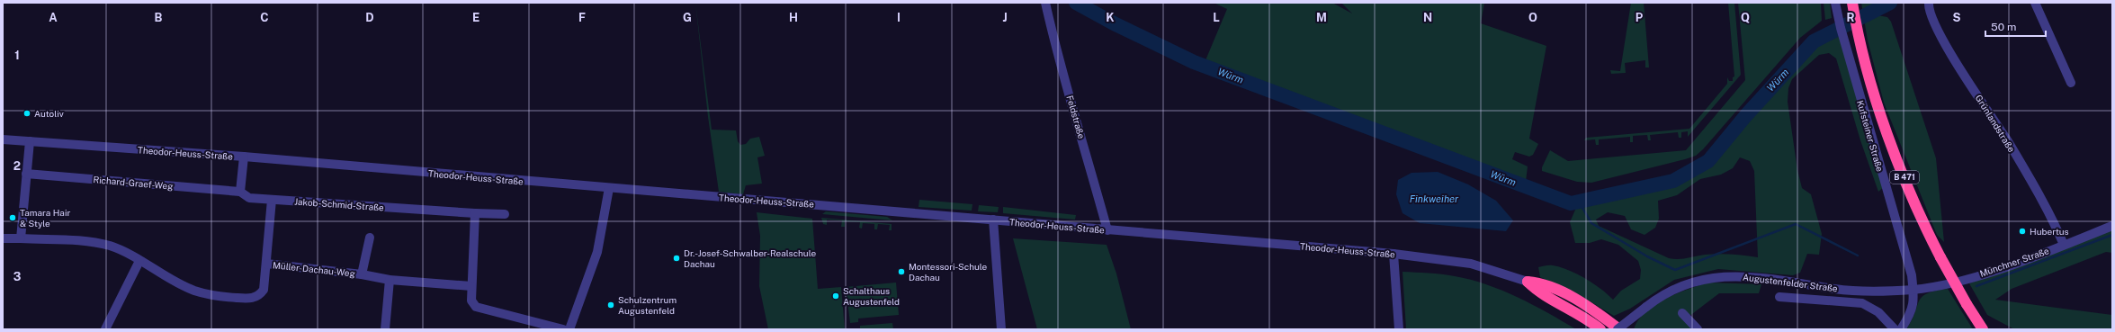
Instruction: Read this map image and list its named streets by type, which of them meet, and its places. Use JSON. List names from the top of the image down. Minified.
{"streets":{"highway":["B 471"],"street":["Feldstraße","Grünlandstraße","Kufsteiner Straße","Theodor-Heuss-Straße","Richard-Graef-Weg","Jakob-Schmid-Straße","Münchner Straße","Müller-Dachau-Weg","Augustenfelder Straße"]},"crossings":[["Feldstraße","Theodor-Heuss-Straße"],["Grünlandstraße","Münchner Straße"],["Kufsteiner Straße","Münchner Straße"],["Kufsteiner Straße","Augustenfelder Straße"],["Richard-Graef-Weg","Jakob-Schmid-Straße"],["Münchner Straße","Augustenfelder Straße"]],"water":["Würm","Finkweiher"],"places":["Autoliv","Tamara Hair & Style","Hubertus","Dr.-Josef-Schwalber-Realschule Dachau","Montessori-Schule Dachau","Schalthaus Augustenfeld","Schulzentrum Augustenfeld"],"scale_bar":"50 m","grid":{"columns":["A","B","C","D","E","F","G","H","I","J","K","L","M","N","O","P","Q","R","S"],"rows":["1","2","3"]}}
